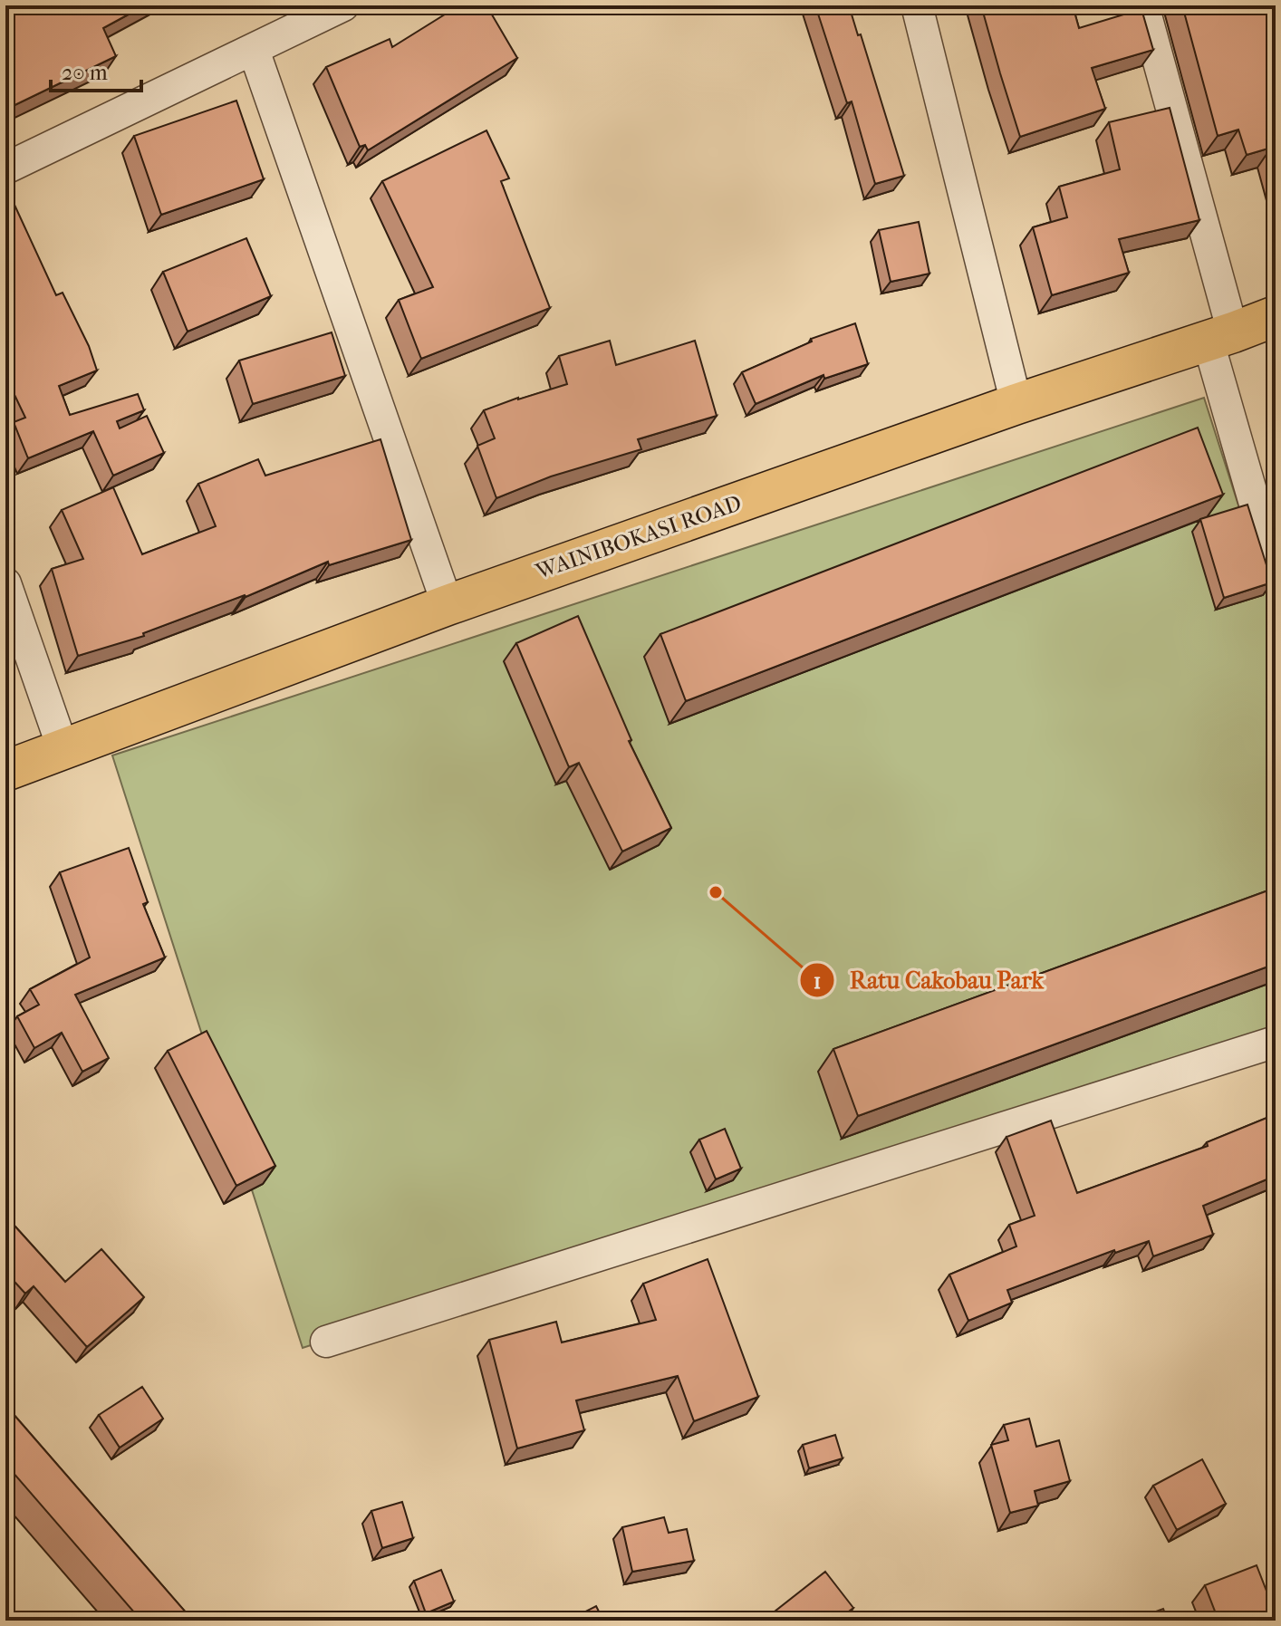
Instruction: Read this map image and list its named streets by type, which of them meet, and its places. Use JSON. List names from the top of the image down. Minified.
{"streets":{"main road":["WAINIBOKASI ROAD"]},"places":["Ratu Cakobau Park"],"scale_bar":"20 m"}
